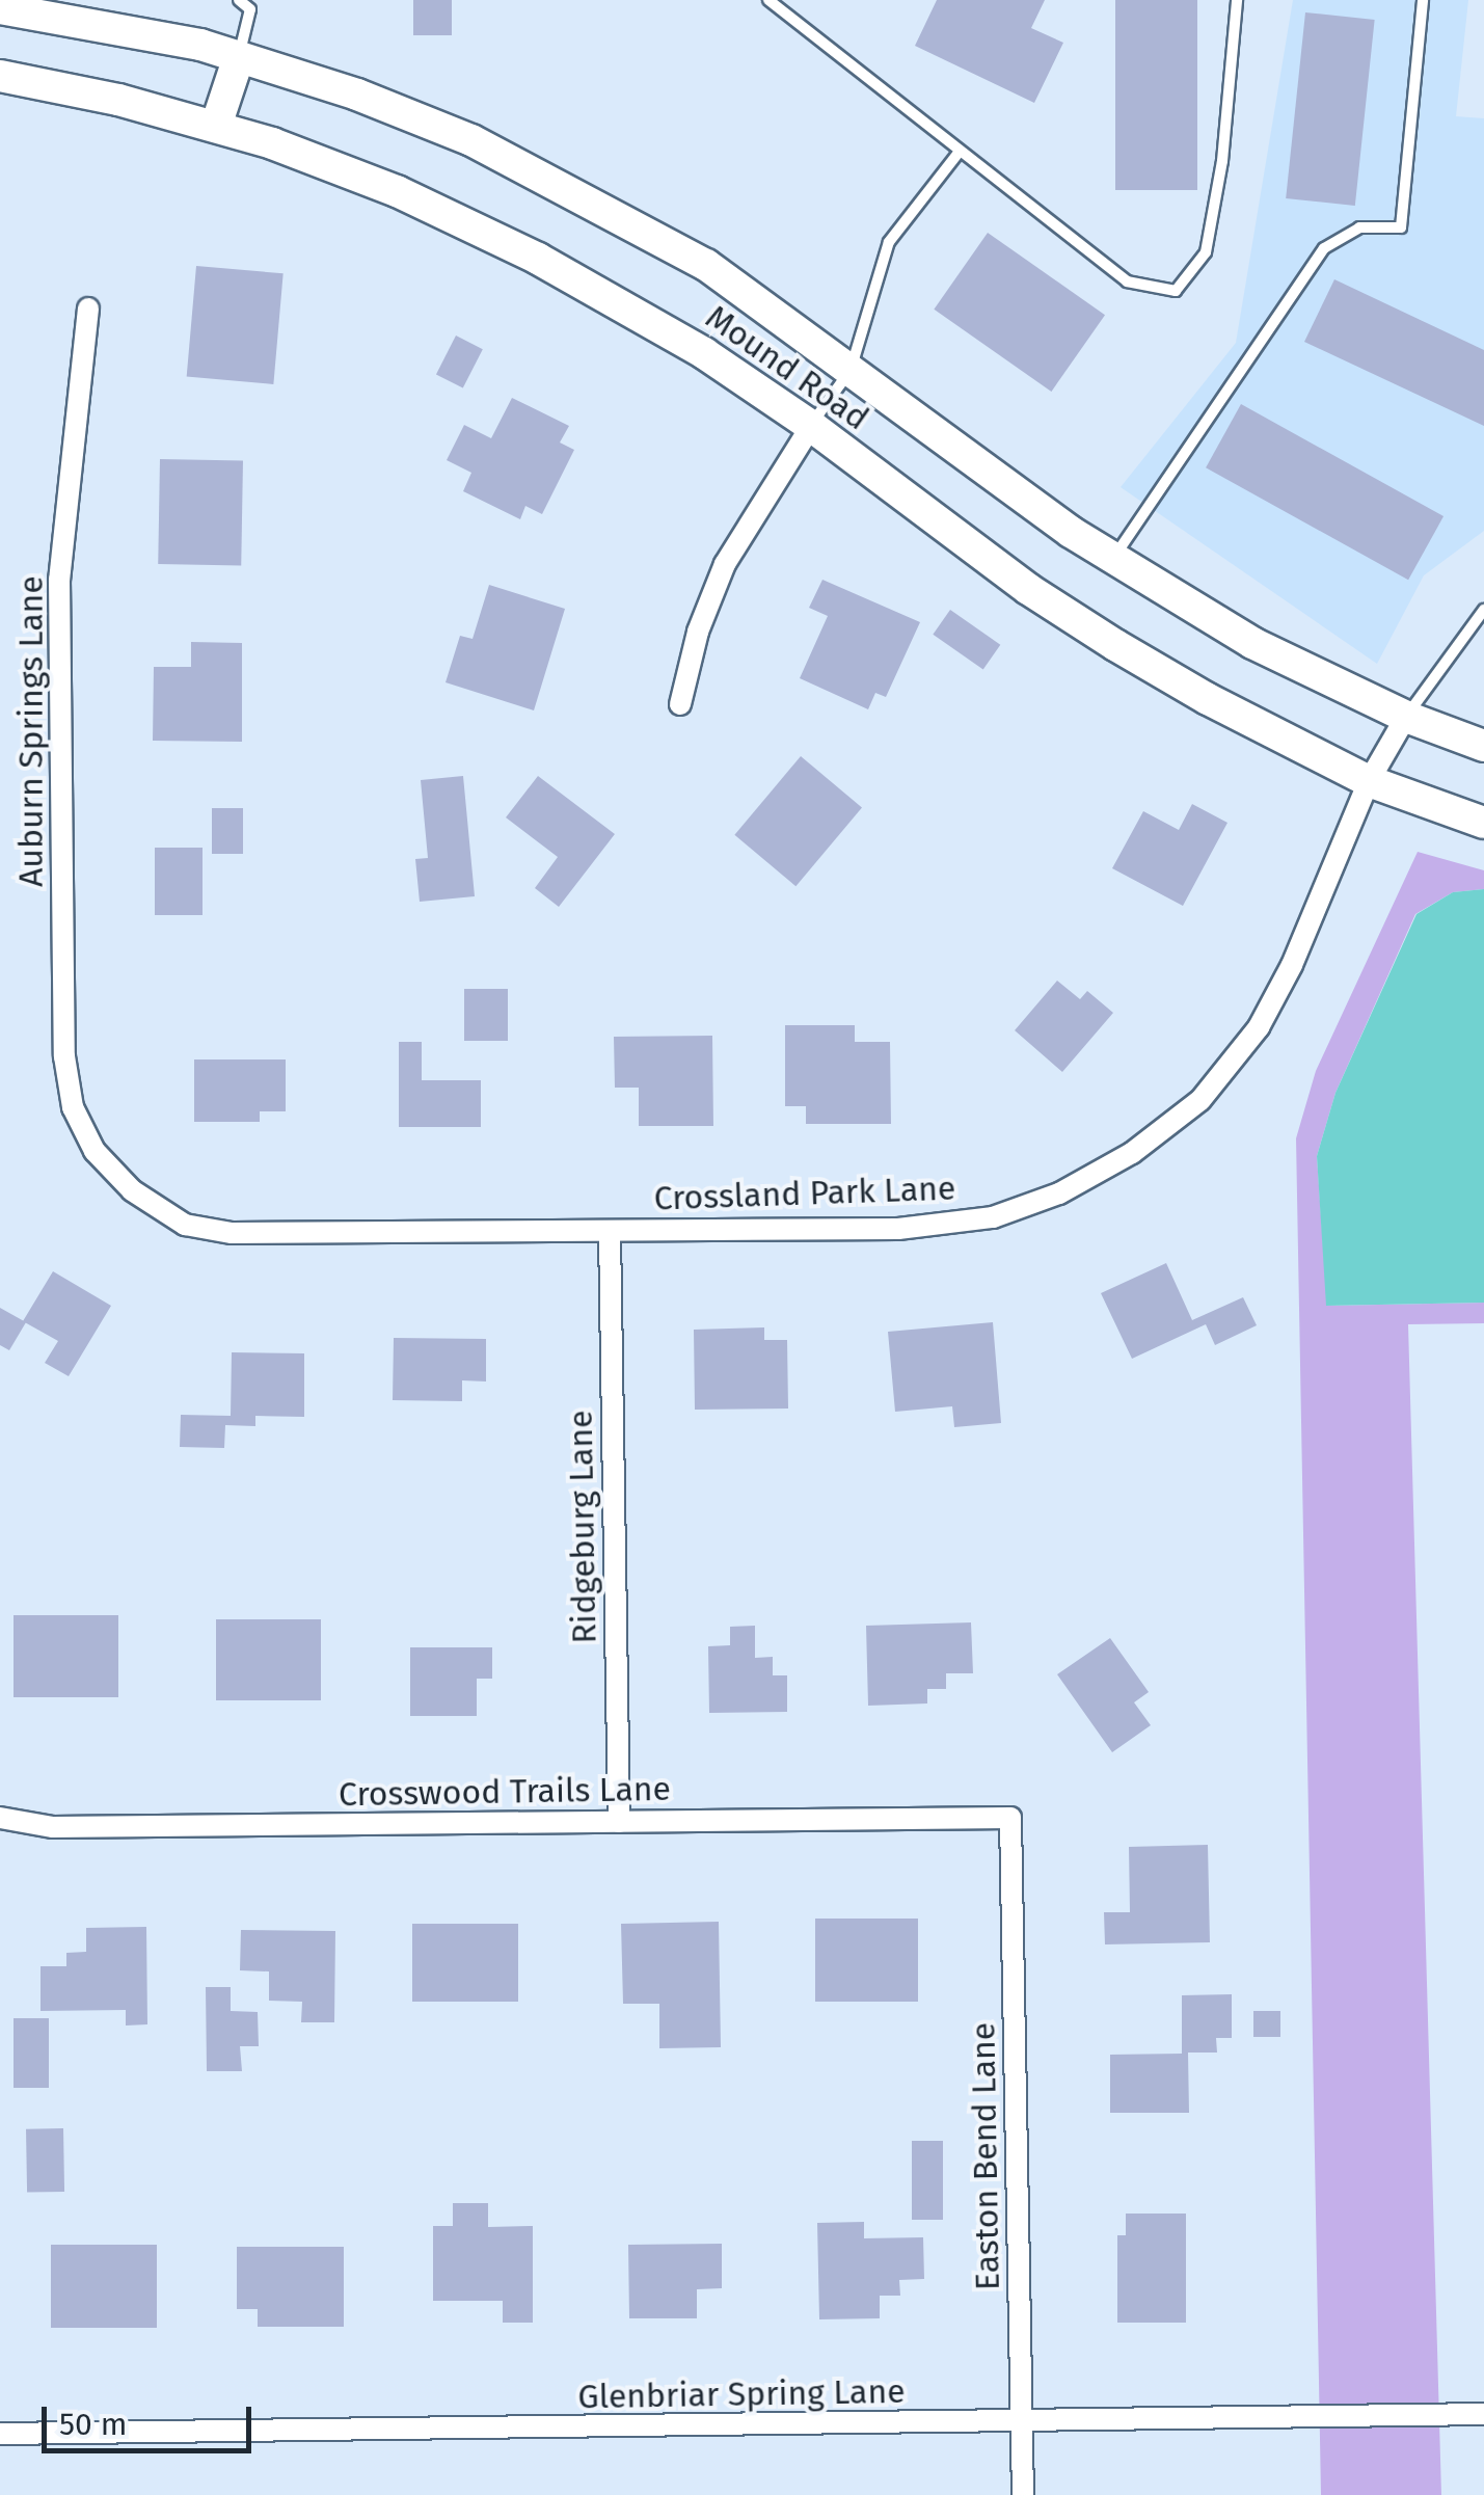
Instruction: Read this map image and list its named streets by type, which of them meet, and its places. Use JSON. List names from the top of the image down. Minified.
{"streets":{"street":["Mound Road","Auburn Springs Lane","Crossland Park Lane","Ridgeburg Lane","Crosswood Trails Lane","Easton Bend Lane","Glenbriar Spring Lane"]},"crossings":[["Mound Road","Crossland Park Lane"],["Auburn Springs Lane","Crossland Park Lane"],["Crossland Park Lane","Ridgeburg Lane"],["Ridgeburg Lane","Crosswood Trails Lane"],["Crosswood Trails Lane","Easton Bend Lane"],["Easton Bend Lane","Glenbriar Spring Lane"]],"scale_bar":"50 m"}
